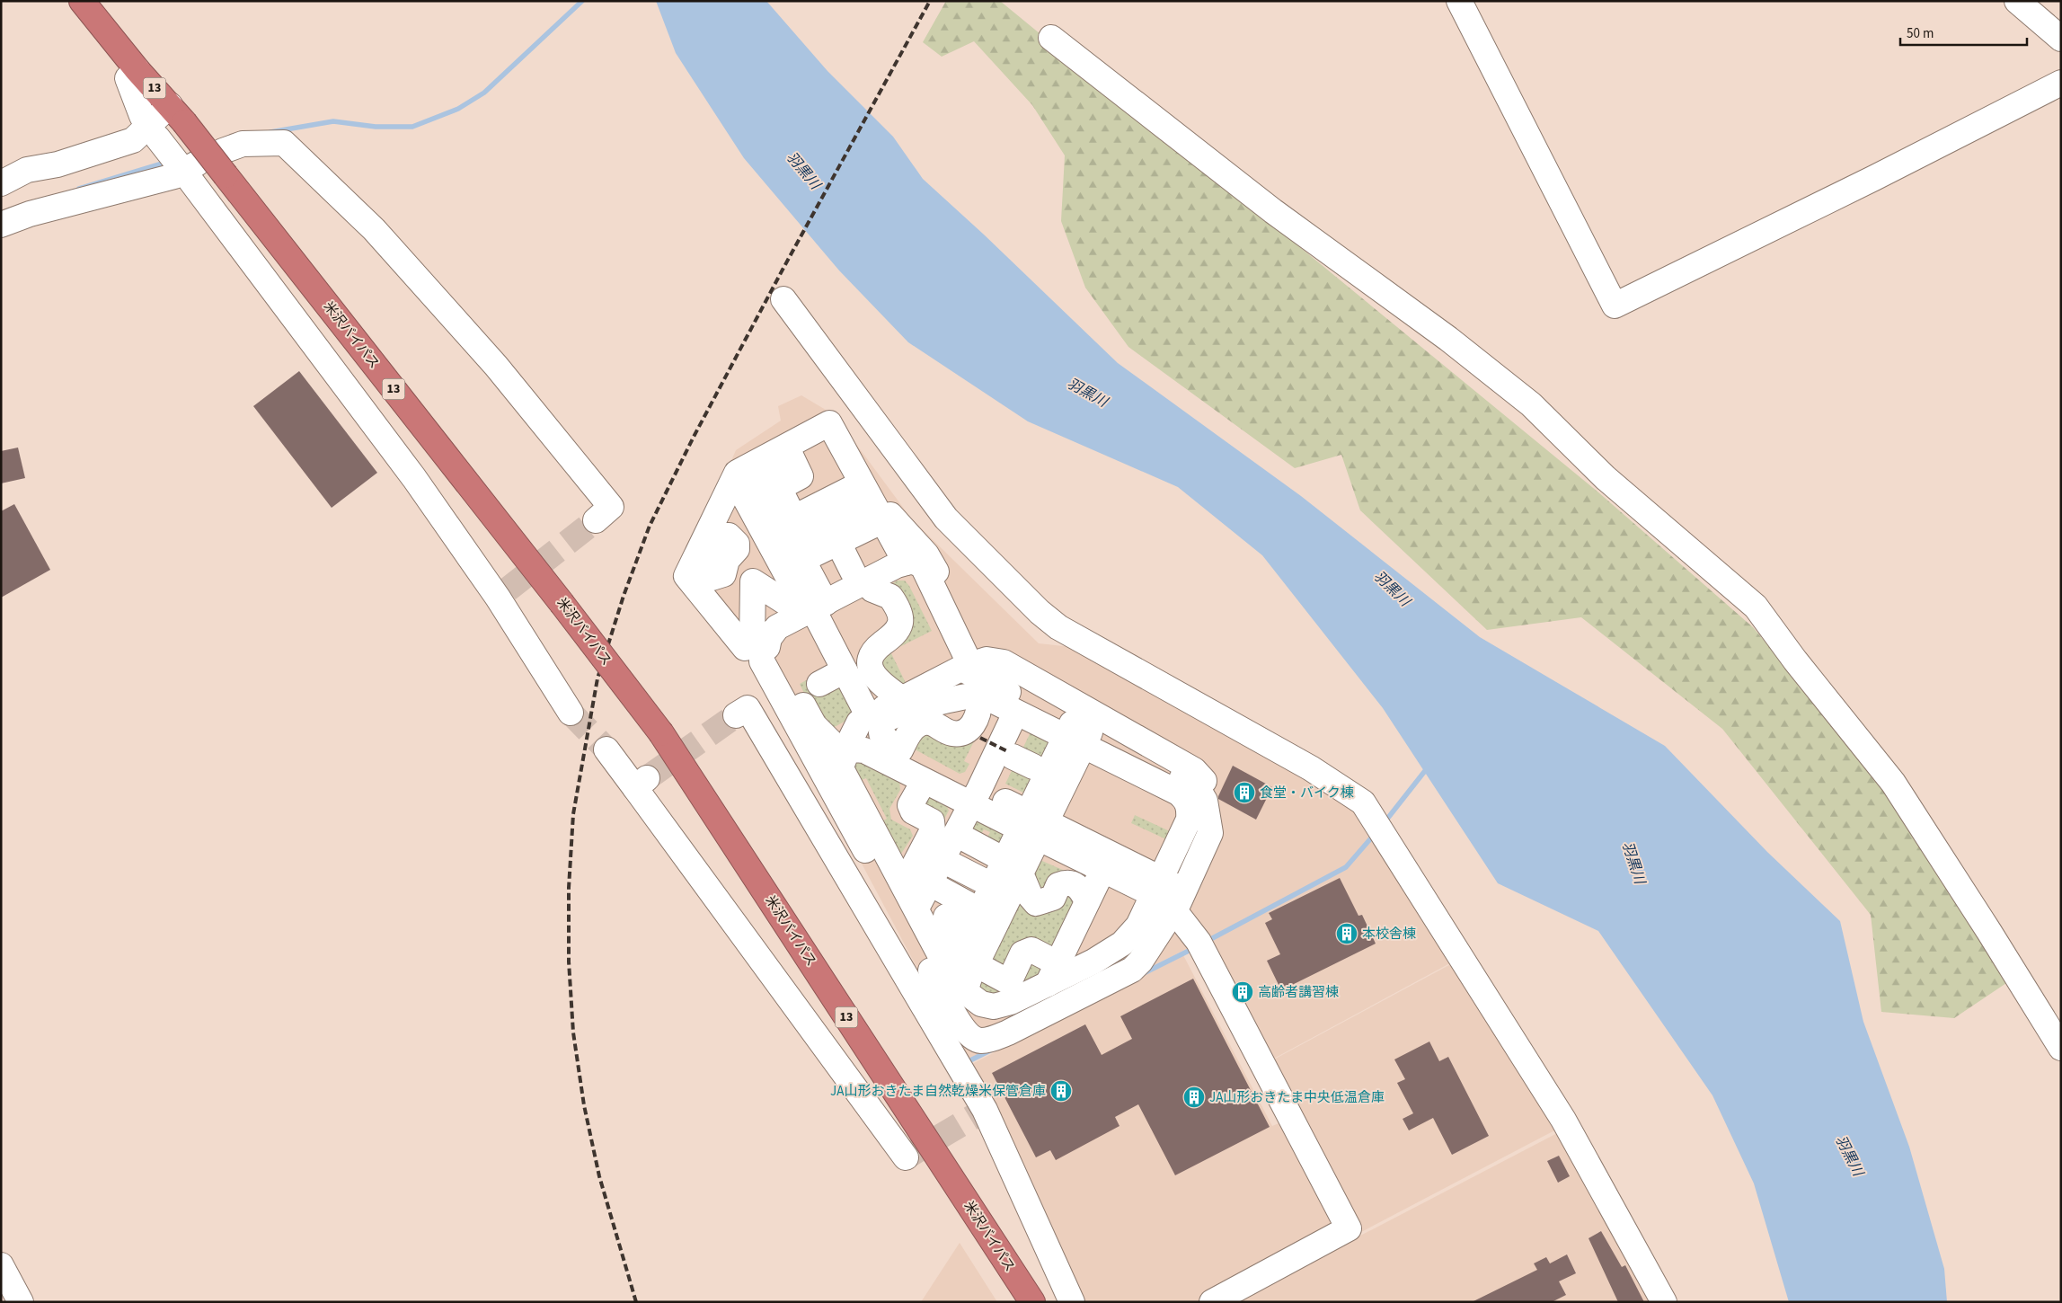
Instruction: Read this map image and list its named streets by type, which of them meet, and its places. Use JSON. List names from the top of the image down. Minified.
{"streets":{"highway":["13","米沢バイパス"]},"water":["羽黒川"],"places":{"building":["食堂・バイク棟","本校舎棟","高齢者講習棟","JA山形おきたま自然乾燥米保管倉庫","JA山形おきたま中央低温倉庫"]},"scale_bar":"50 m"}
